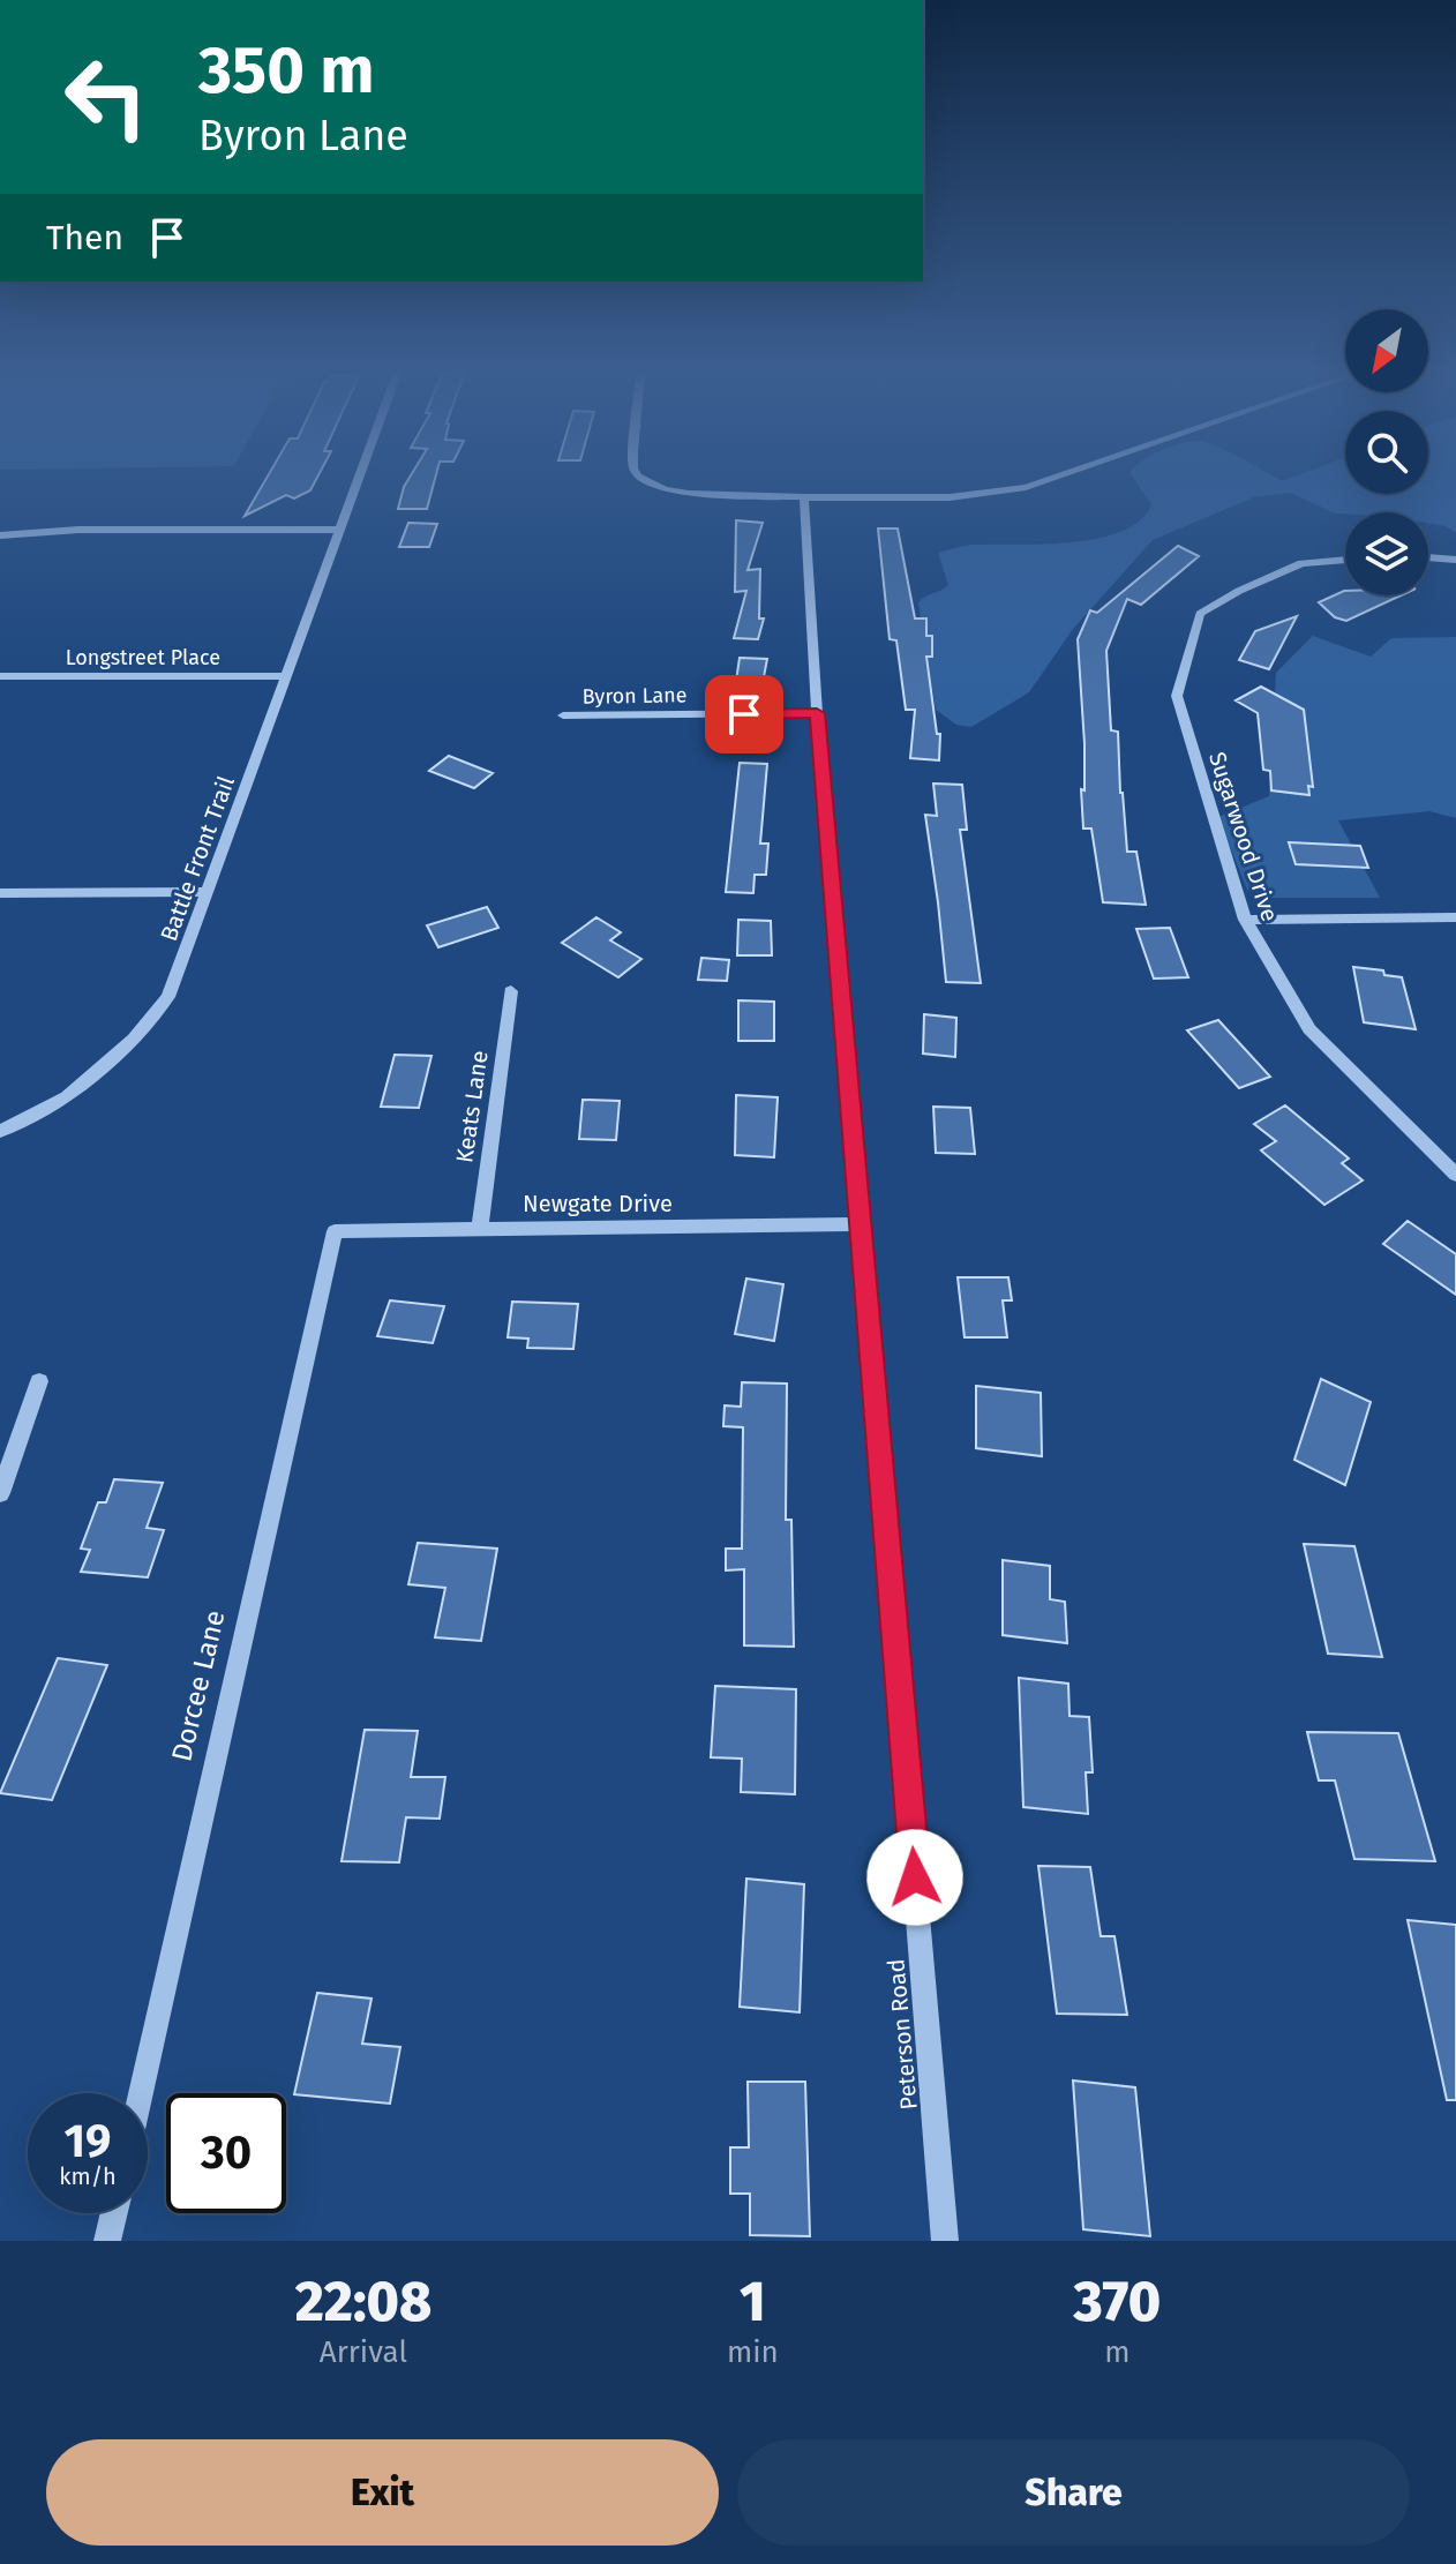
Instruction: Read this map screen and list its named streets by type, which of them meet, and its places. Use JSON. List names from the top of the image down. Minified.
{"streets":{"street":["Longstreet Place","Byron Lane","Sugarwood Drive","Battle Front Trail","Keats Lane","Newgate Drive","Dorcee Lane","Peterson Road"]},"crossings":[["Longstreet Place","Battle Front Trail"],["Byron Lane","Peterson Road"],["Keats Lane","Newgate Drive"],["Newgate Drive","Dorcee Lane"],["Newgate Drive","Peterson Road"]],"north":"bottom left","page":{"turn":["350 m","Byron Lane"],"then":"Then","speed":"19 km/h","limit":"30","eta":["22:08","Arrival","1","min","370","m"],"buttons":["Exit","Share"]}}
